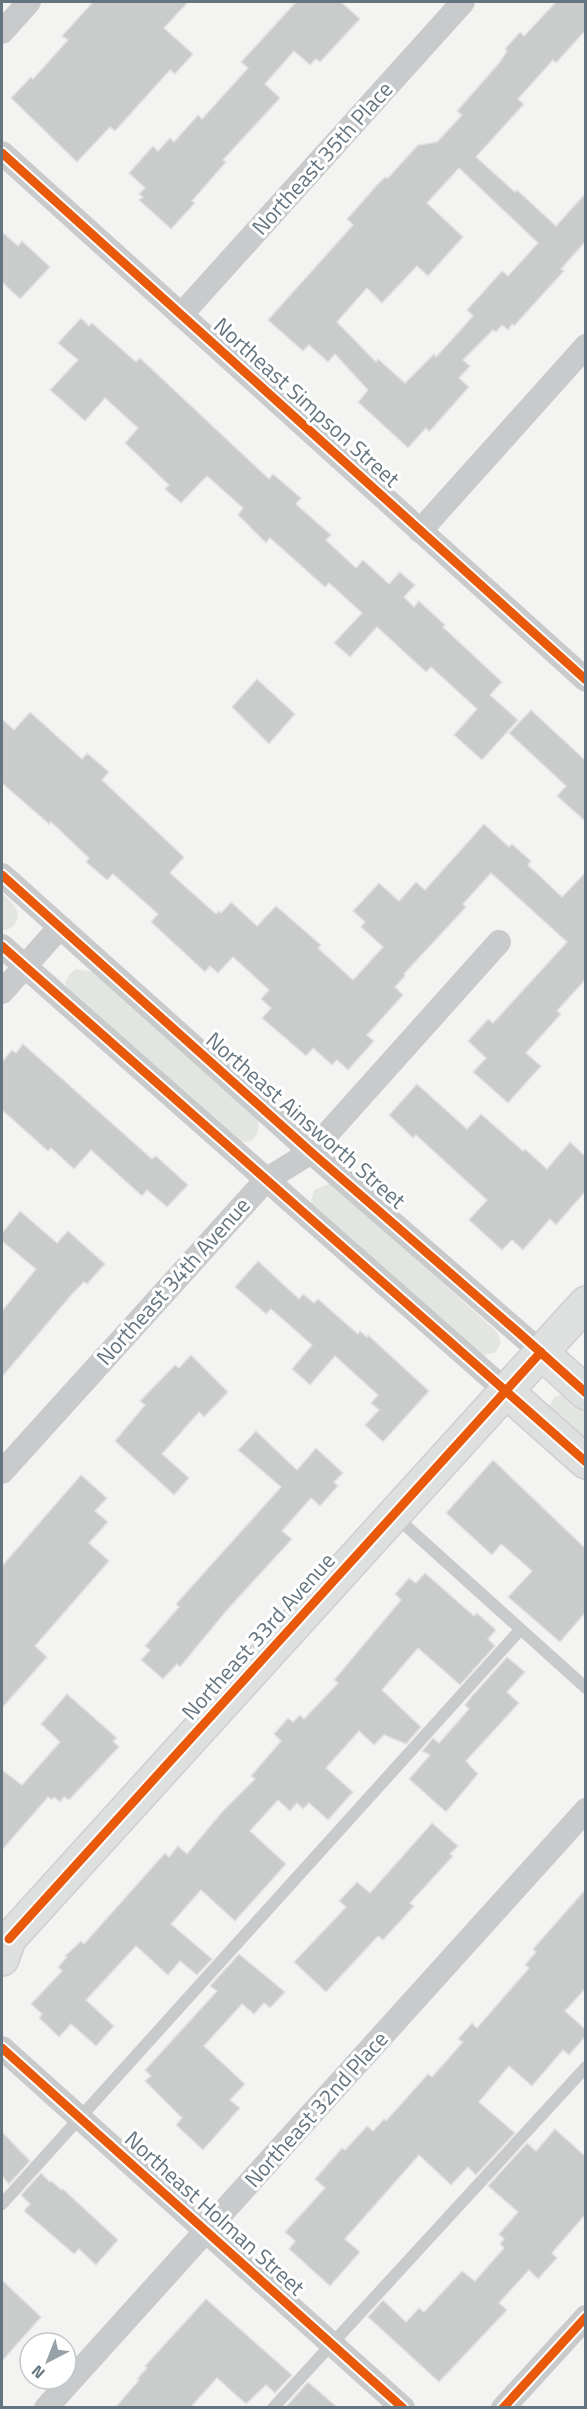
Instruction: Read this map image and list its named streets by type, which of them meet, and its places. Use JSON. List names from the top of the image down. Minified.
{"streets":{"main road":["Northeast Ainsworth Street","Northeast 33rd Avenue"],"street":["Northeast 35th Place","Northeast Simpson Street","Northeast 34th Avenue","Northeast 32nd Place","Northeast Holman Street"]},"crossings":[["Northeast 35th Place","Northeast Simpson Street"],["Northeast Ainsworth Street","Northeast 34th Avenue"],["Northeast Ainsworth Street","Northeast 33rd Avenue"],["Northeast 32nd Place","Northeast Holman Street"]],"north":"bottom left"}
